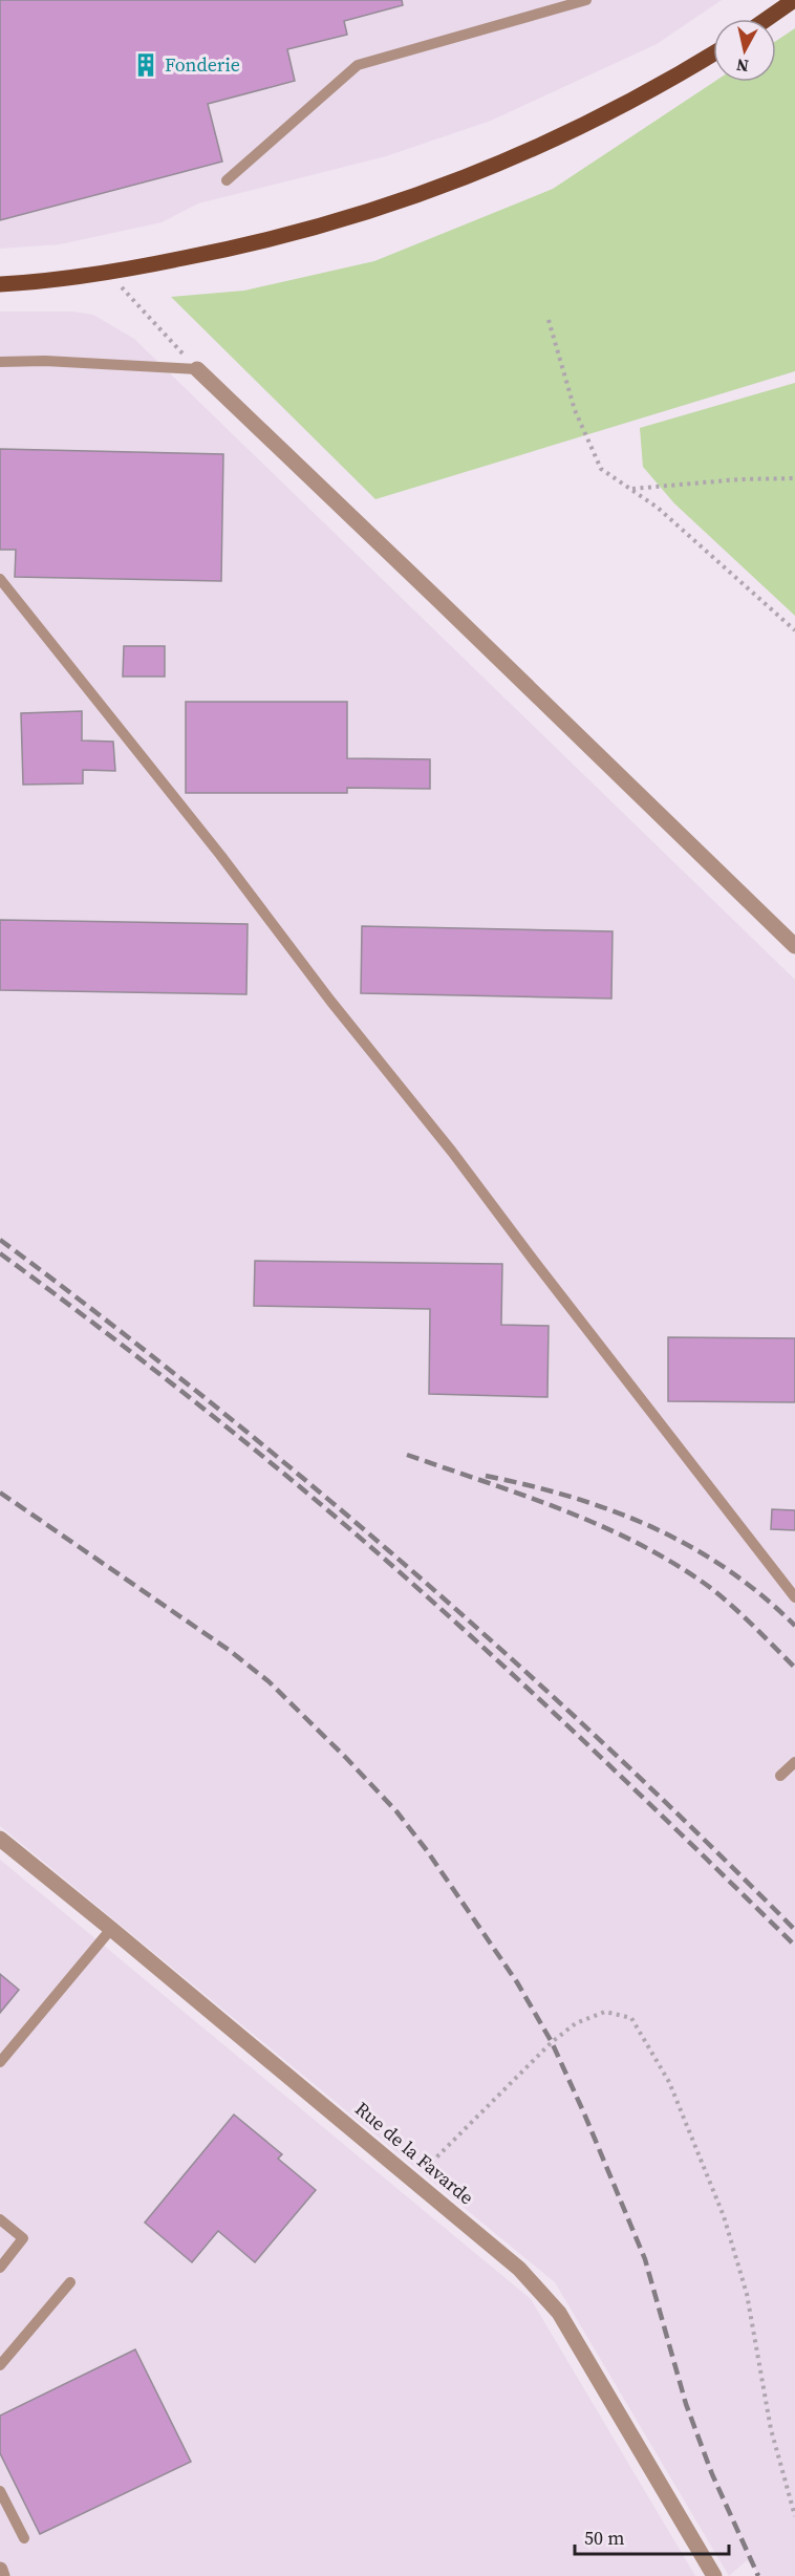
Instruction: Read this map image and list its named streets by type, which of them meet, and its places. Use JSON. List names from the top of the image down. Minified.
{"streets":{"street":["Rue de la Favarde"]},"places":{"building":["Fonderie"]},"scale_bar":"50 m","north":"bottom"}
